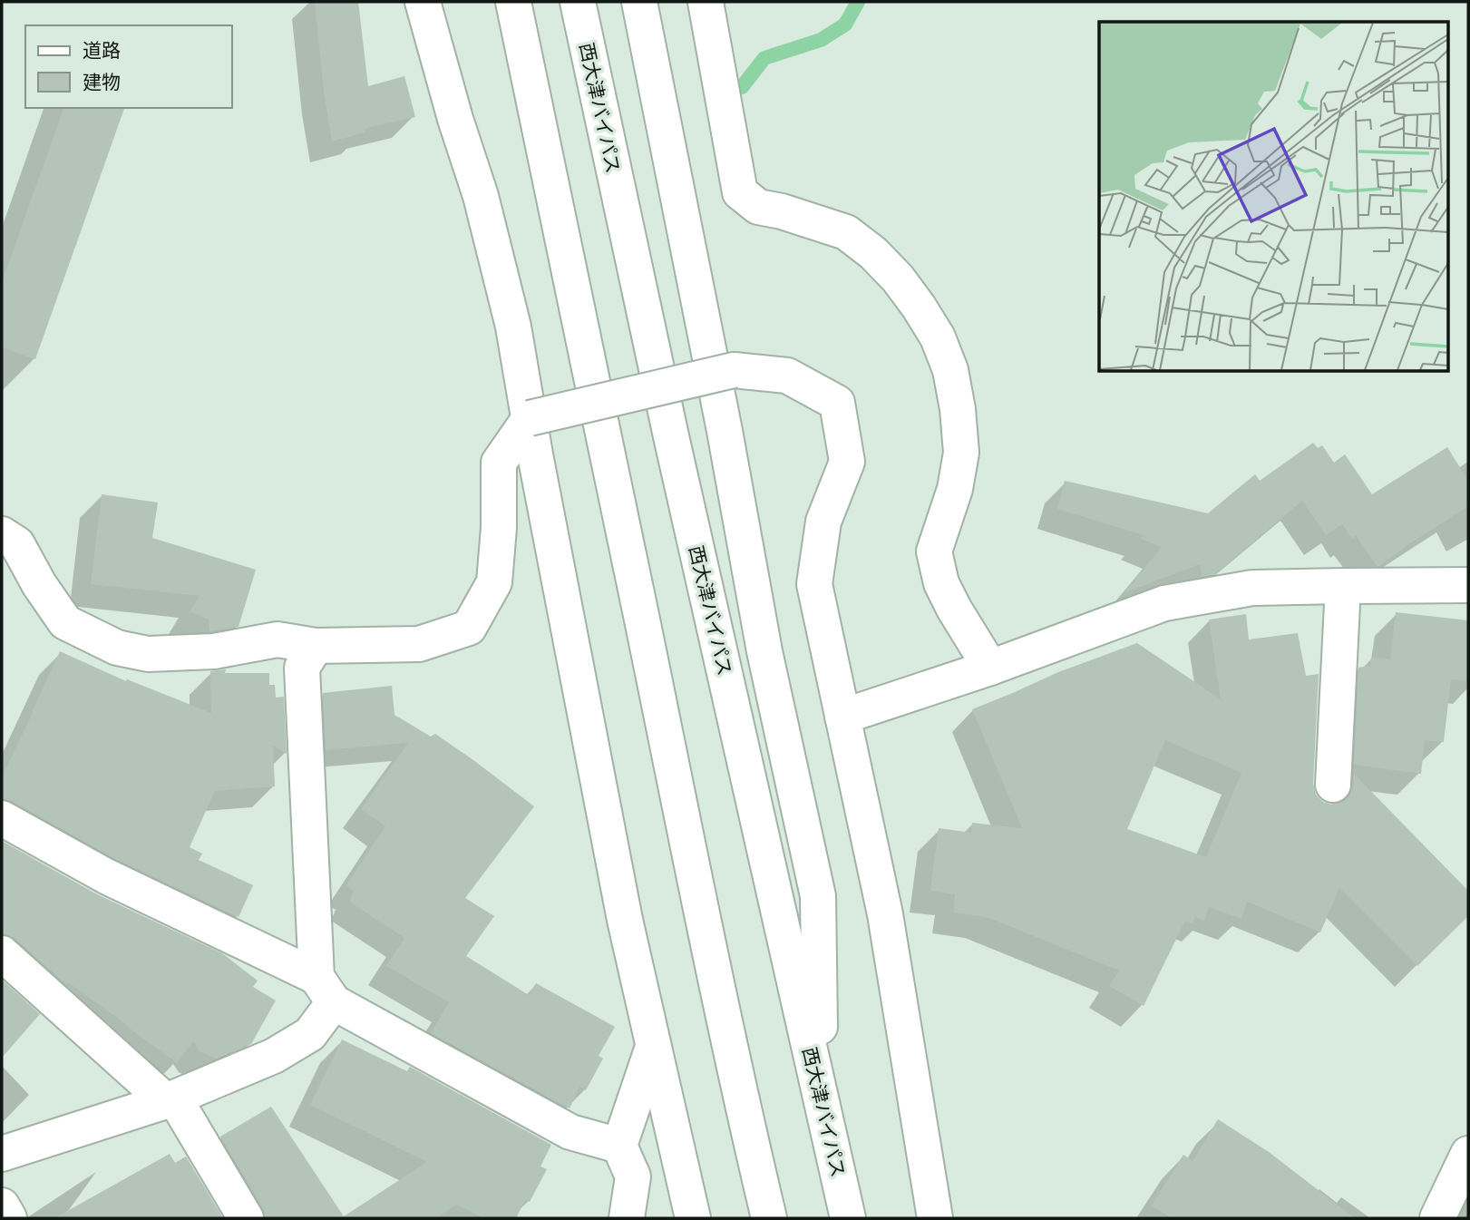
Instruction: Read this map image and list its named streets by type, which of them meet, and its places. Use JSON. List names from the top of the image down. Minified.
{"streets":{"main road":["西大津バイパス"]},"legend":["道路","建物"]}
